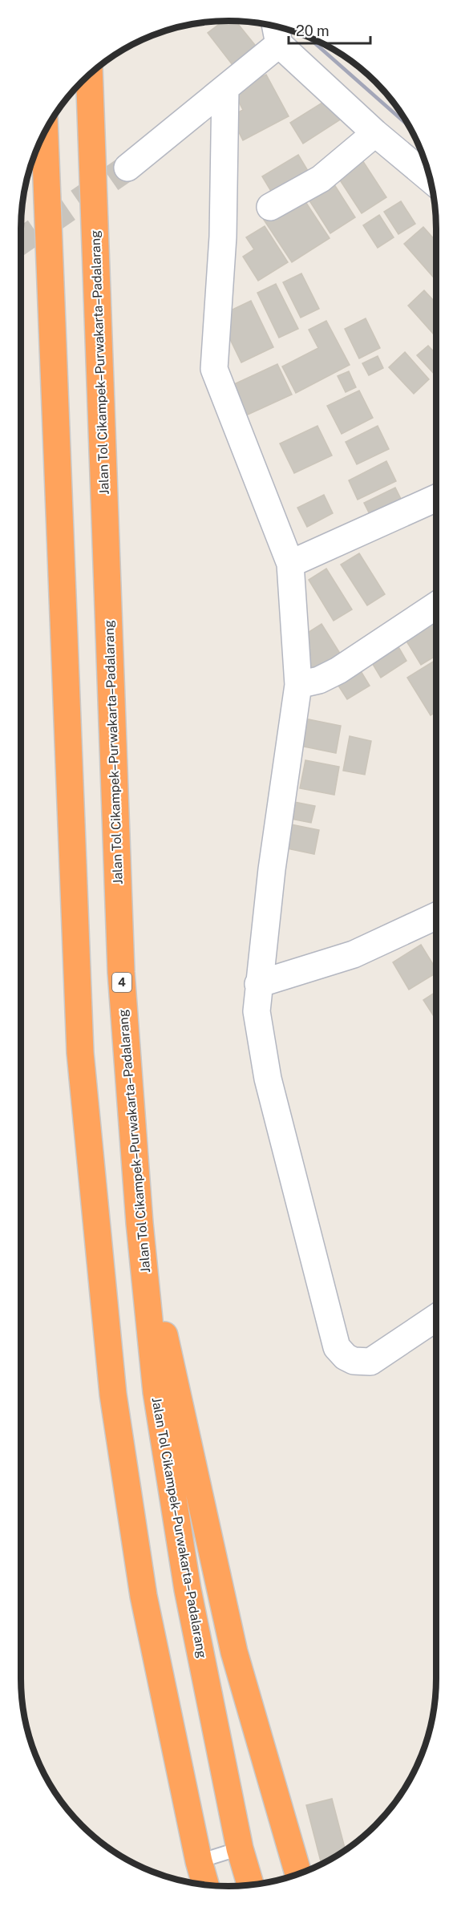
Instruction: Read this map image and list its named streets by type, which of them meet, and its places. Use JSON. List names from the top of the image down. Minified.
{"streets":{"highway":["Jalan Tol Cikampek–Purwakarta–Padalarang","4"]},"scale_bar":"20 m"}
